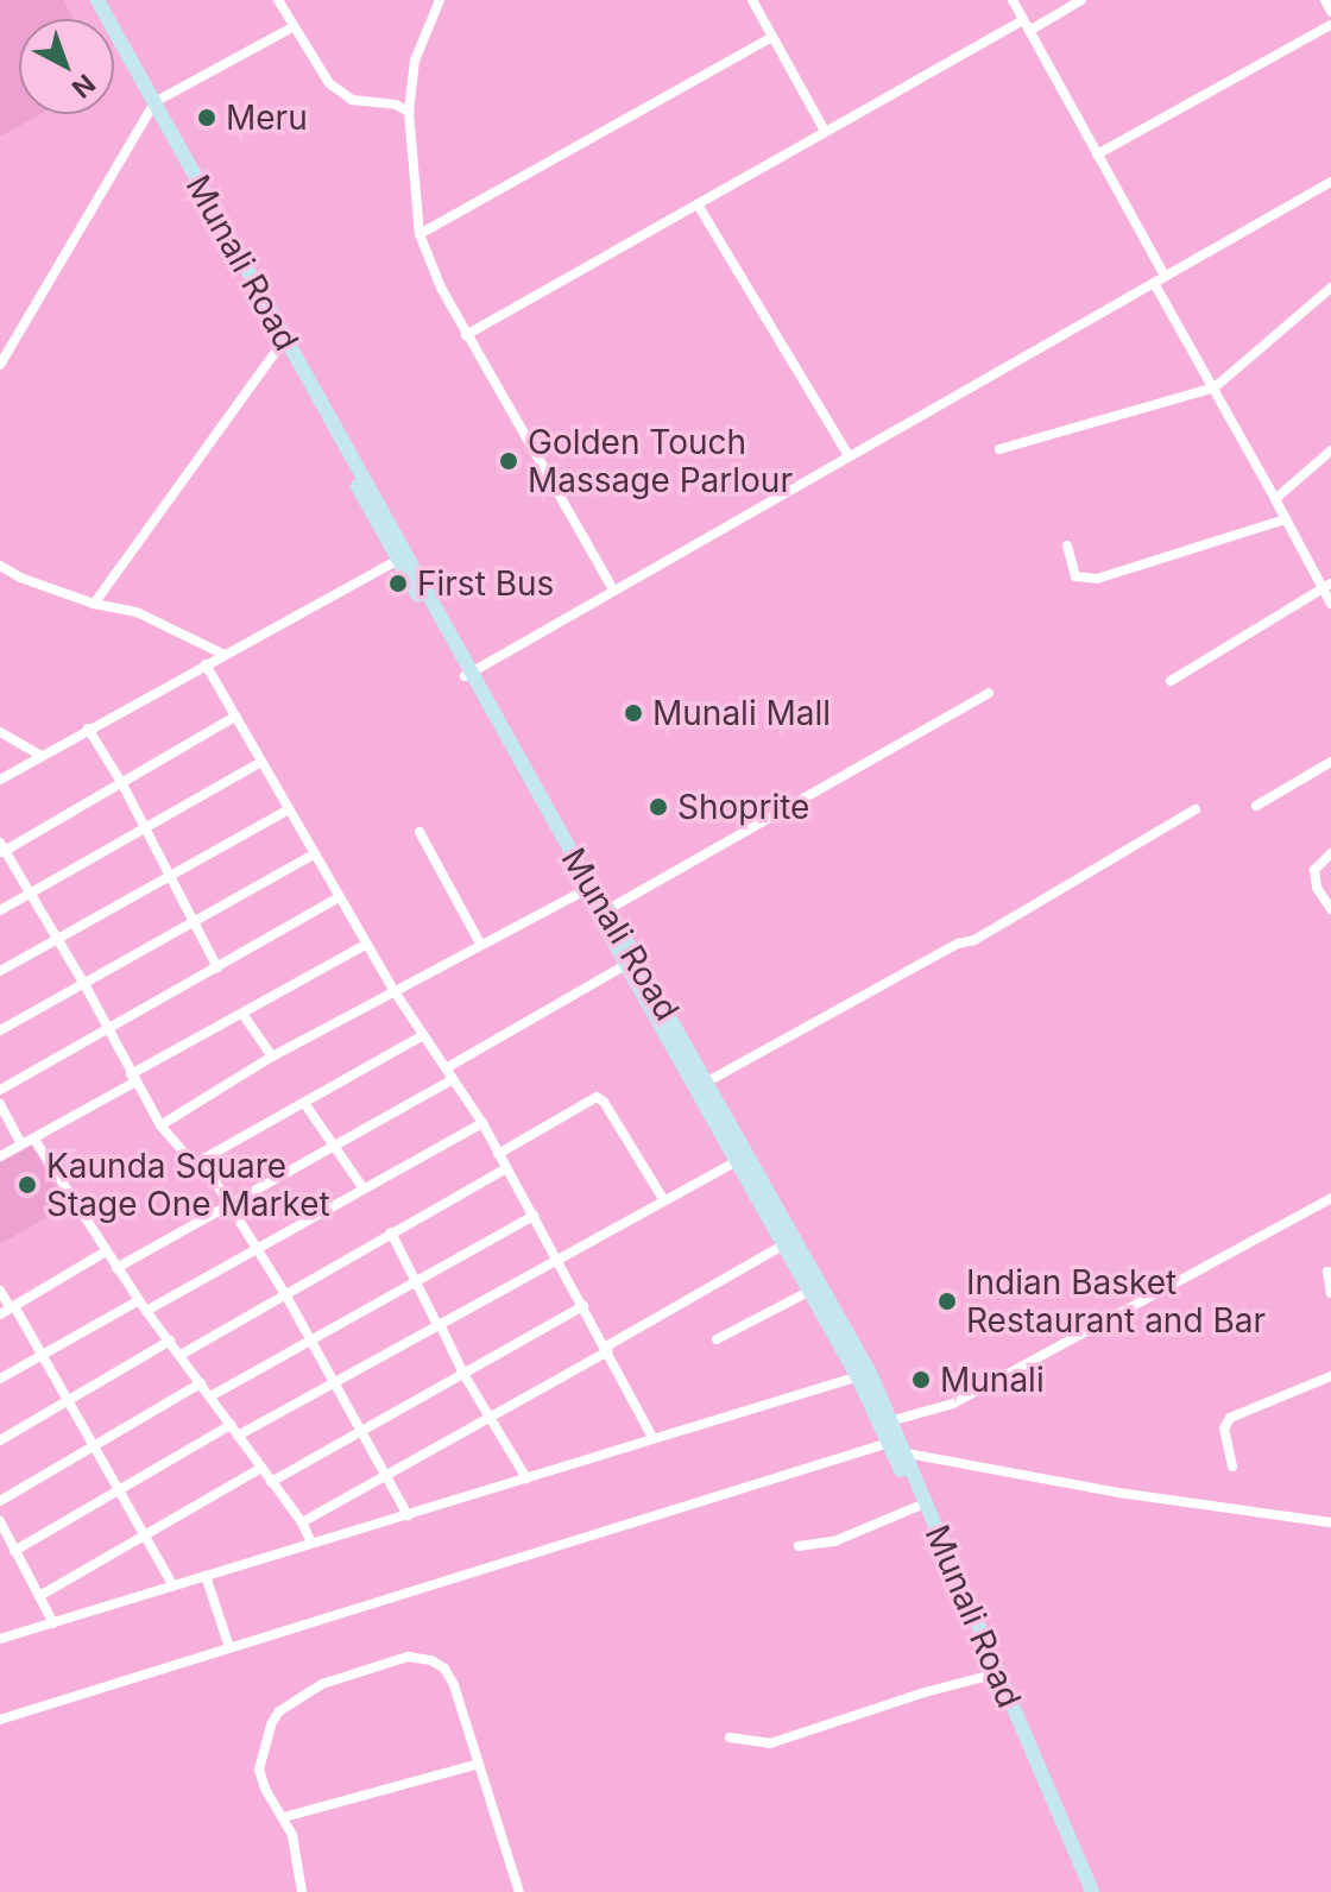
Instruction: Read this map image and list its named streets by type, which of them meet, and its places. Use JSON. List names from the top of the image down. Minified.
{"streets":{"main road":["Munali Road"]},"places":["Meru","Golden Touch Massage Parlour","First Bus","Munali Mall","Shoprite","Kaunda Square Stage One Market","Indian Basket Restaurant and Bar","Munali"],"north":"bottom right"}
